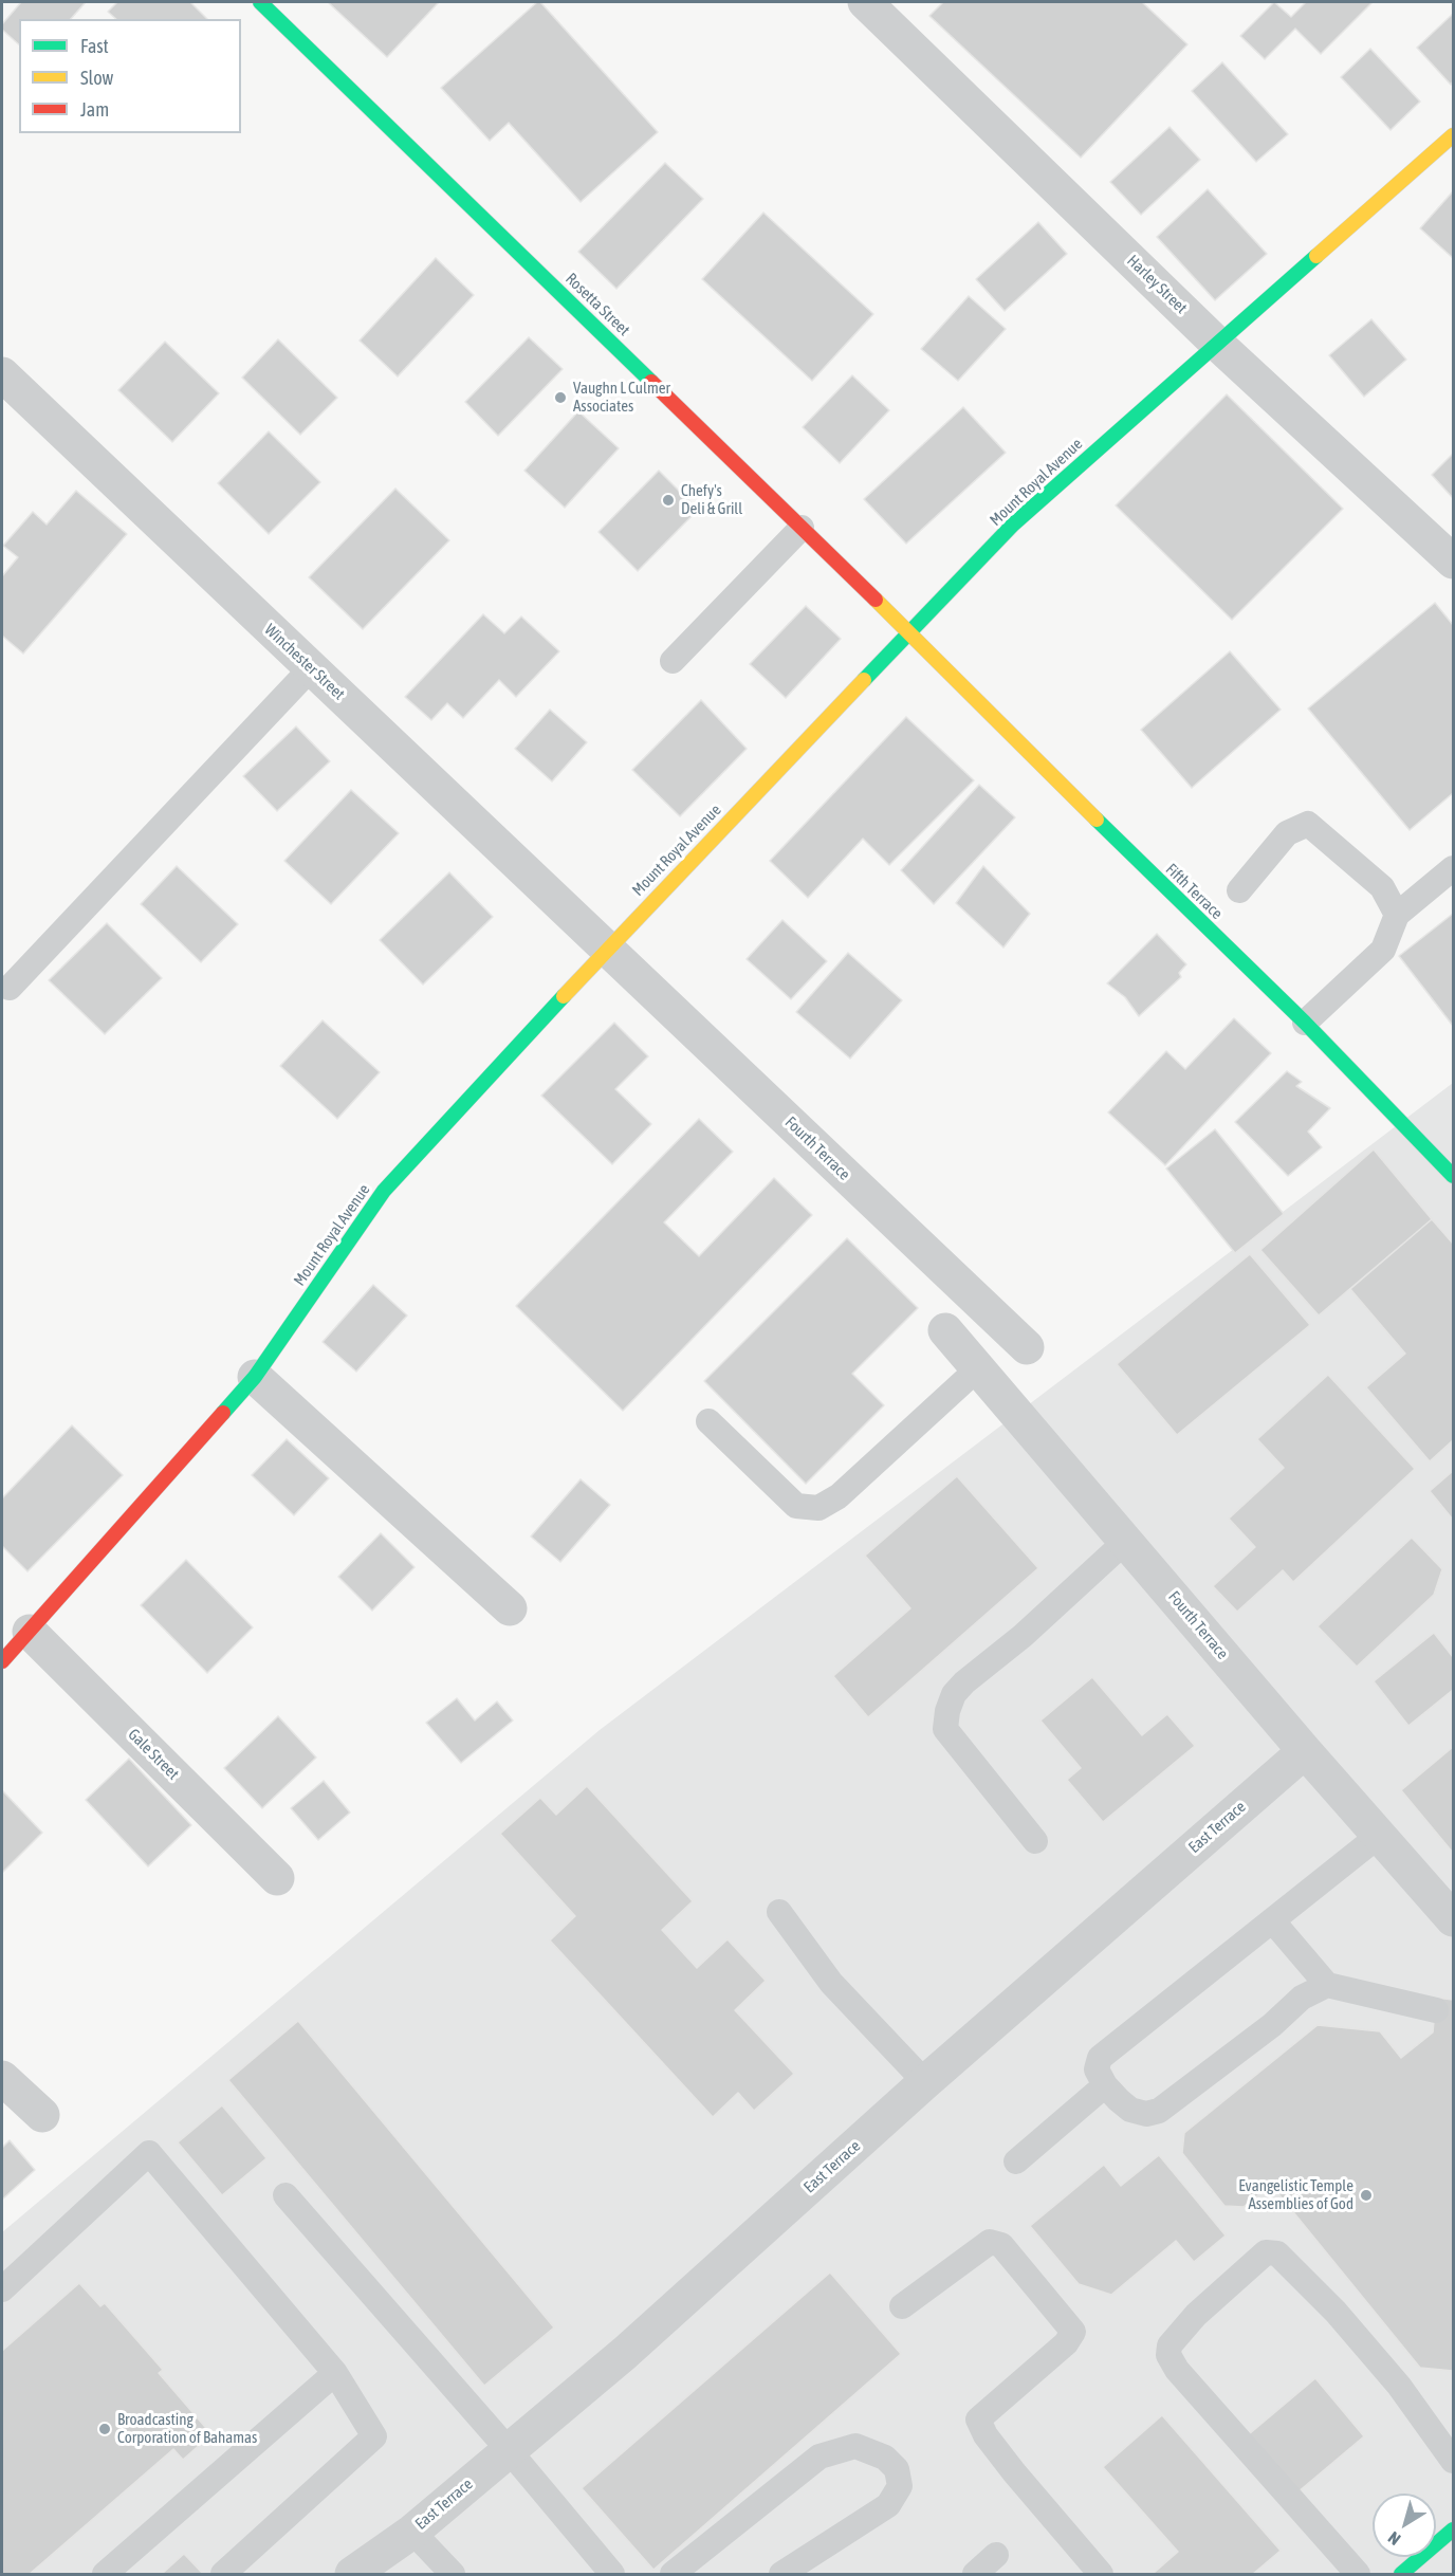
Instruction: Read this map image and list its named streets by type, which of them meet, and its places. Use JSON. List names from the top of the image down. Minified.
{"streets":{"street":["Harley Street","Rosetta Street","Mount Royal Avenue","Winchester Street","Fifth Terrace","Fourth Terrace","Gale Street","East Terrace"]},"crossings":[["Harley Street","Mount Royal Avenue"],["Rosetta Street","Mount Royal Avenue"],["Rosetta Street","Fifth Terrace"],["Mount Royal Avenue","Winchester Street"],["Mount Royal Avenue","Fifth Terrace"],["Mount Royal Avenue","Fourth Terrace"],["Mount Royal Avenue","Gale Street"],["Winchester Street","Fourth Terrace"],["Fourth Terrace","East Terrace"]],"places":["Vaughn L Culmer Associates","Chefy's Deli & Grill","Evangelistic Temple Assemblies of God","Broadcasting Corporation of Bahamas"],"legend":["Fast","Slow","Jam"],"north":"bottom left"}
